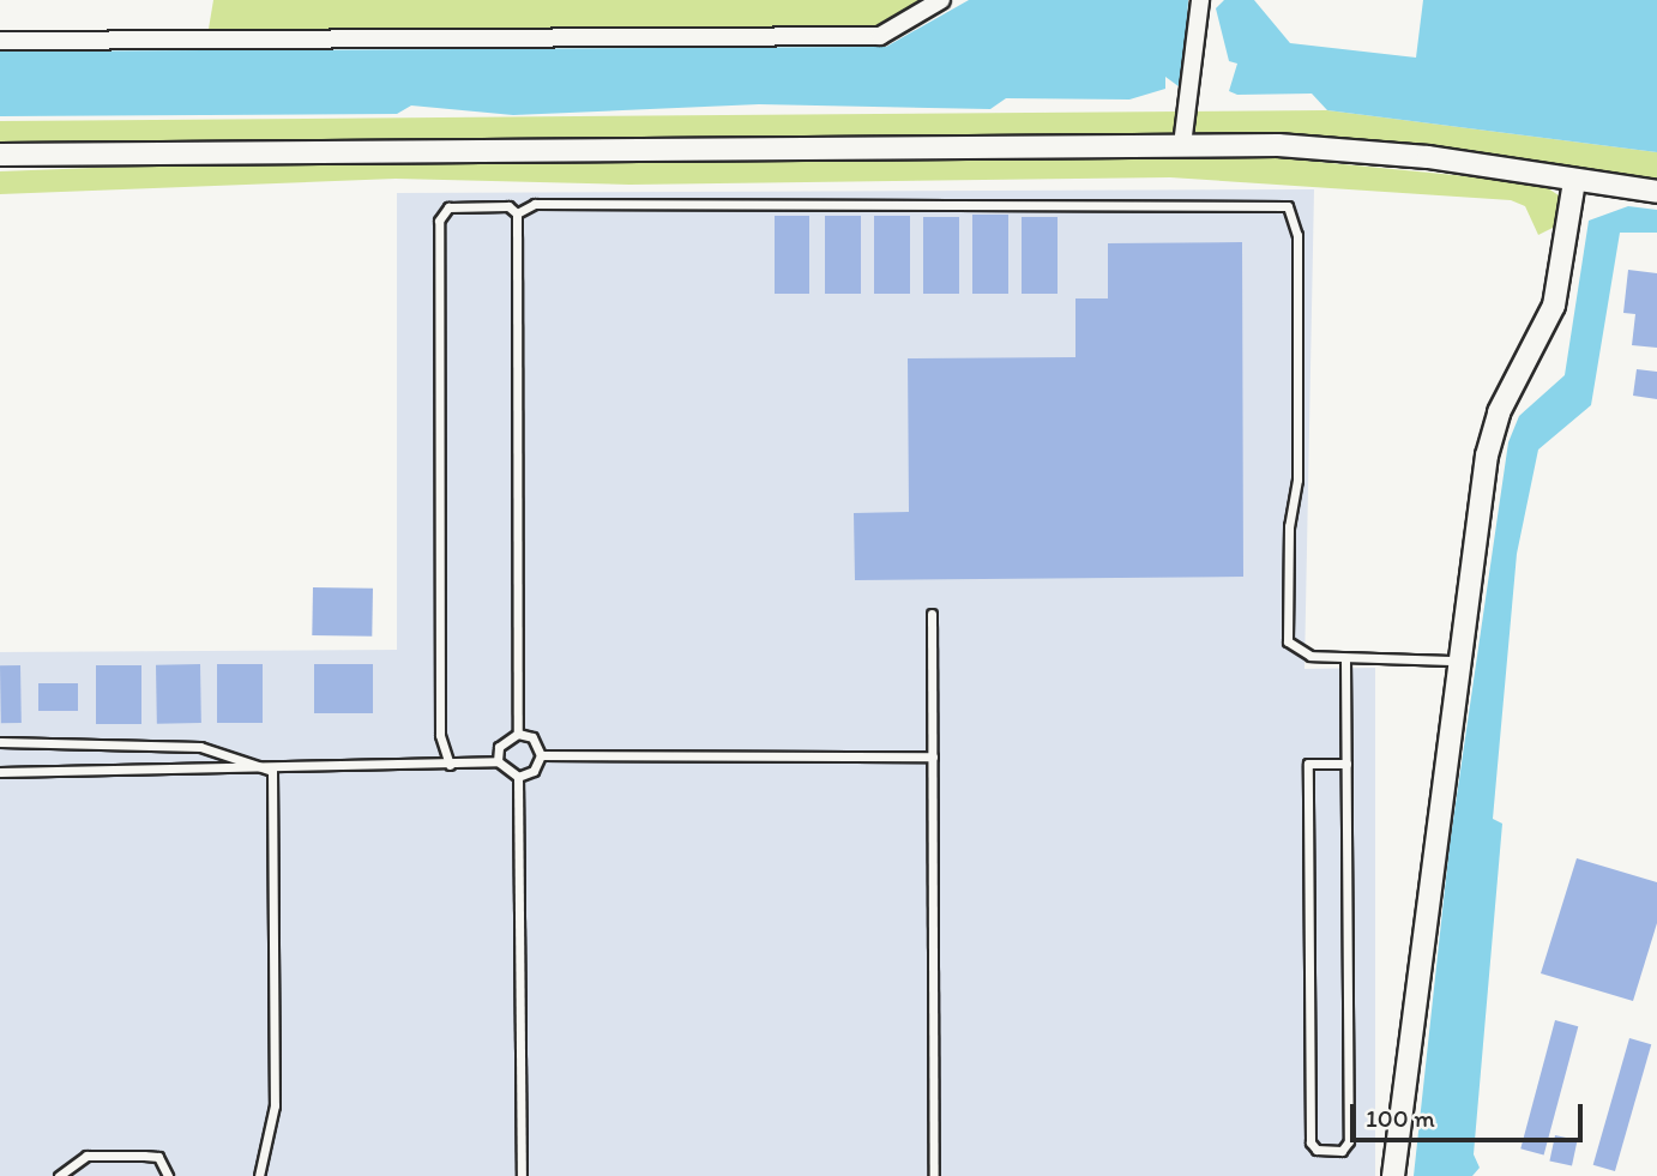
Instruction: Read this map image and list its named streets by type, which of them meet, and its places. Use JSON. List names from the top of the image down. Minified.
{"scale_bar":"100 m"}
